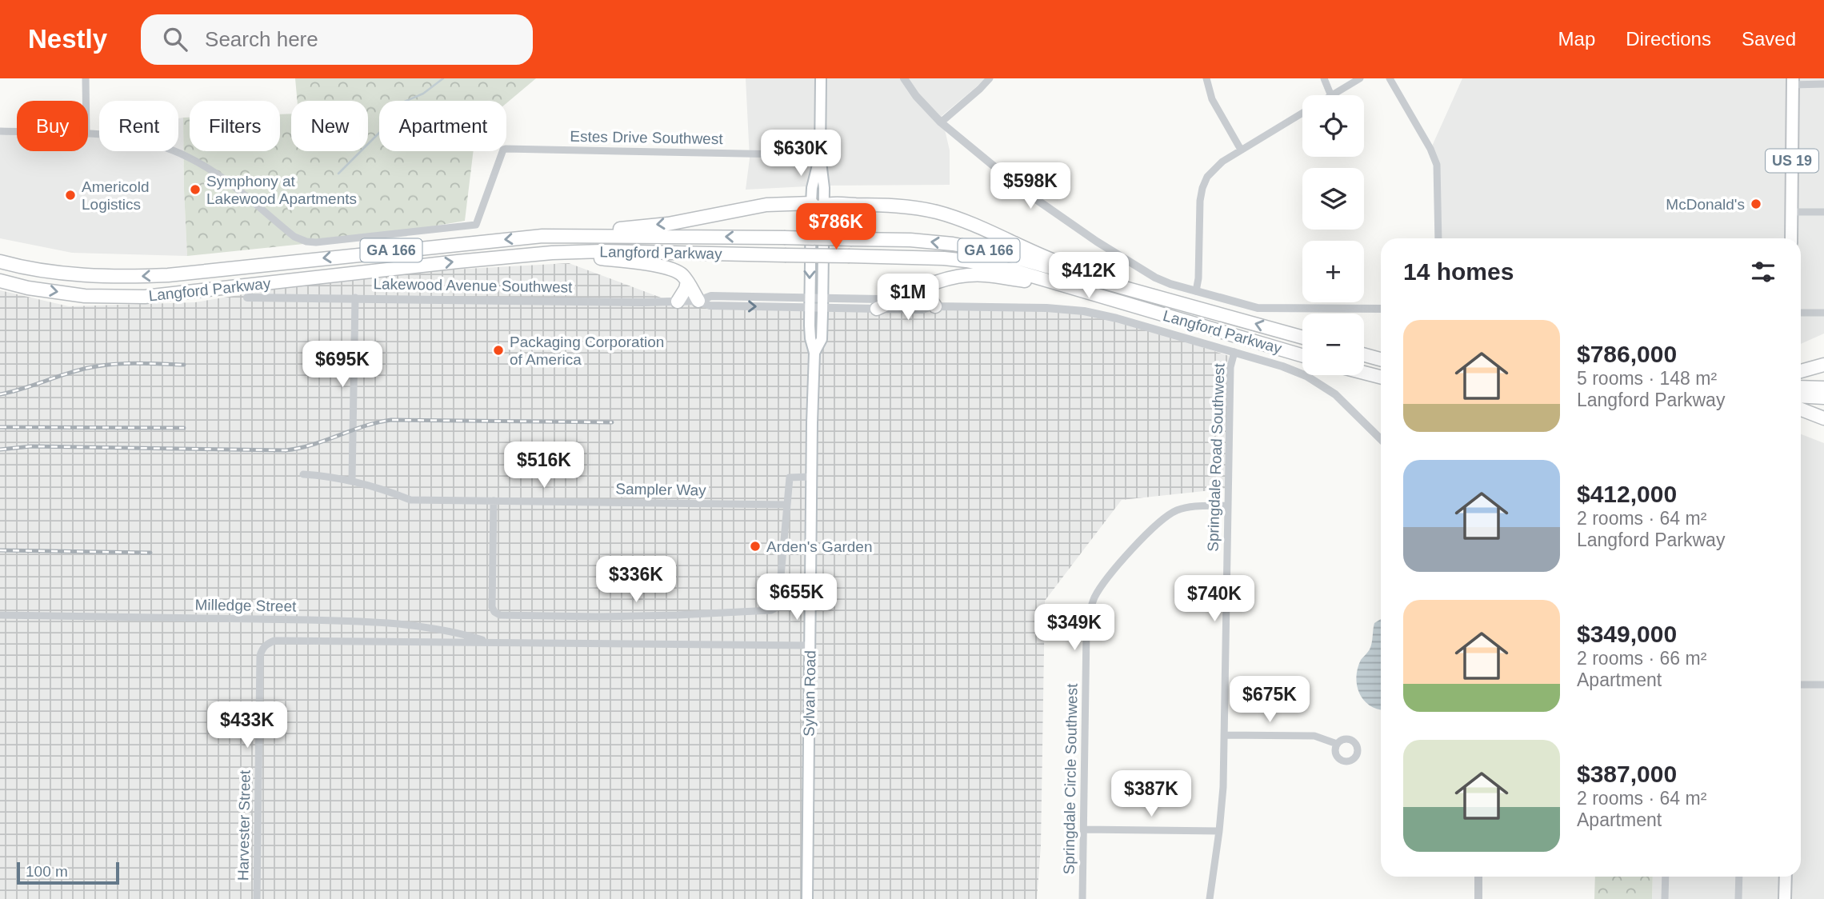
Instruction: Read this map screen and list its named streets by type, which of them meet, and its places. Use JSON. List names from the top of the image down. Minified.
{"streets":{"highway":["GA 166","Langford Parkway"],"main road":["US 19","Sylvan Road"],"street":["Estes Drive Southwest","Lakewood Avenue Southwest","Springdale Road Southwest","Sampler Way","Milledge Street","Springdale Circle Southwest","Harvester Street"]},"crossings":[["Estes Drive Southwest","Sylvan Road"],["Lakewood Avenue Southwest","Springdale Road Southwest"],["Lakewood Avenue Southwest","Sylvan Road"],["Springdale Road Southwest","Springdale Circle Southwest"],["Milledge Street","Sylvan Road"],["Milledge Street","Harvester Street"]],"places":["Symphony at Lakewood Apartments","Americold Logistics","McDonald's","Packaging Corporation of America","Arden's Garden"],"scale_bar":"100 m","page":{"header":"Nestly","search":"Search here","nav":["Map","Directions","Saved"],"map_buttons":["+","−"],"chip":["Buy","Rent","Filters","New","Apartment"],"price":["$630K","$598K","$786K","$412K","$1M","$695K","$516K","$336K","$655K","$740K","$349K","$675K","$433K","$387K"],"heading":"14 homes","list":[{"name":"$786,000","note":"5 rooms · 148 m² · Langford Parkway"},{"name":"$412,000","note":"2 rooms · 64 m² · Langford Parkway"},{"name":"$349,000","note":"2 rooms · 66 m² · Apartment"},{"name":"$387,000","note":"2 rooms · 64 m² · Apartment"}],"scale":"100 m"}}
